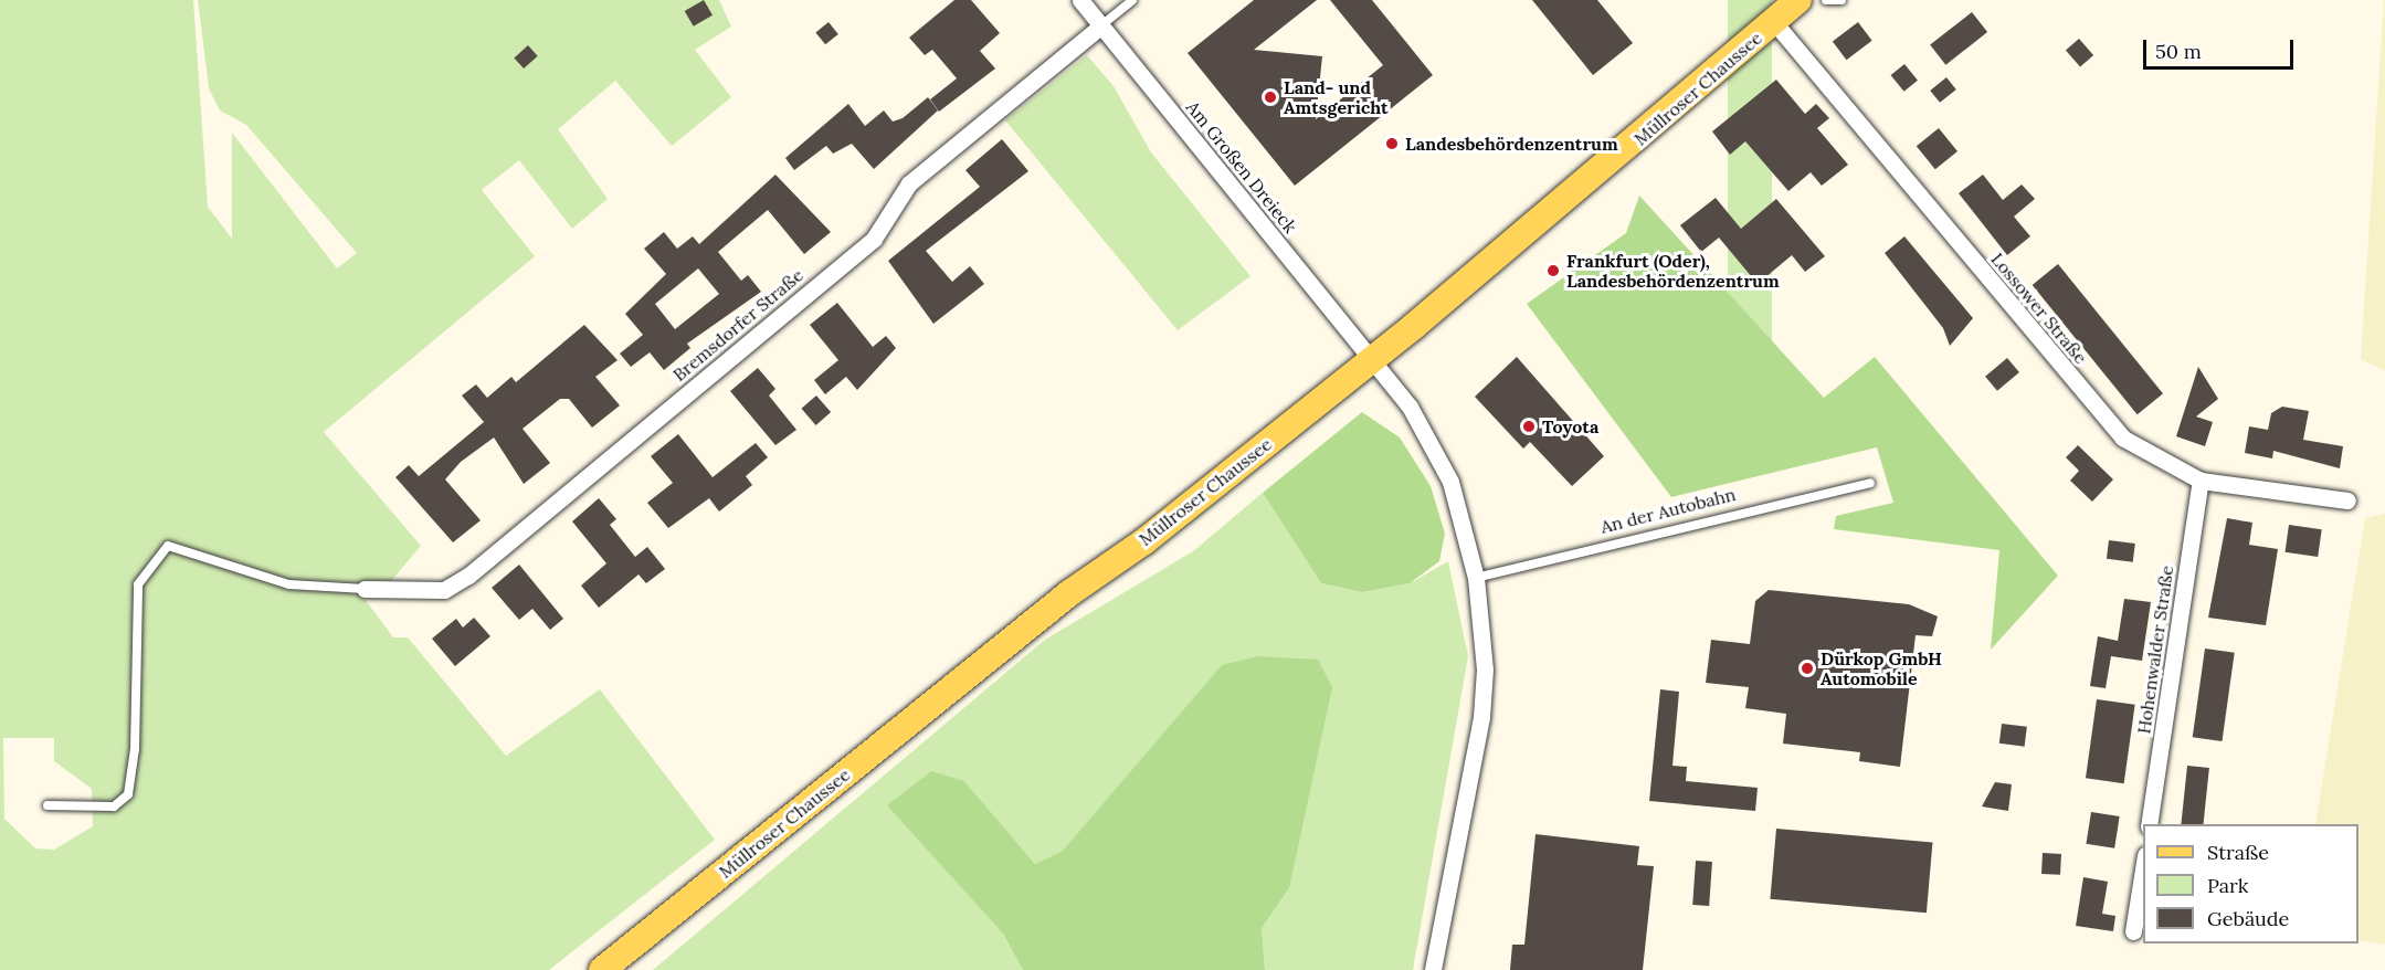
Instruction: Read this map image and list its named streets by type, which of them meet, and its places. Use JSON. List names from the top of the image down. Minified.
{"streets":{"main road":["Müllroser Chaussee"],"street":["Am Großen Dreieck","Lossower Straße","Bremsdorfer Straße","Hohenwalder Straße"],"lane":["An der Autobahn"]},"crossings":[["Müllroser Chaussee","Am Großen Dreieck"],["Müllroser Chaussee","Lossower Straße"],["Am Großen Dreieck","Bremsdorfer Straße"],["Lossower Straße","Hohenwalder Straße"]],"places":["Land- und Amtsgericht","Landesbehördenzentrum","Frankfurt (Oder), Landesbehördenzentrum","Toyota","Dürkop GmbH Automobile"],"legend":["Straße","Park","Gebäude"],"scale_bar":"50 m"}
